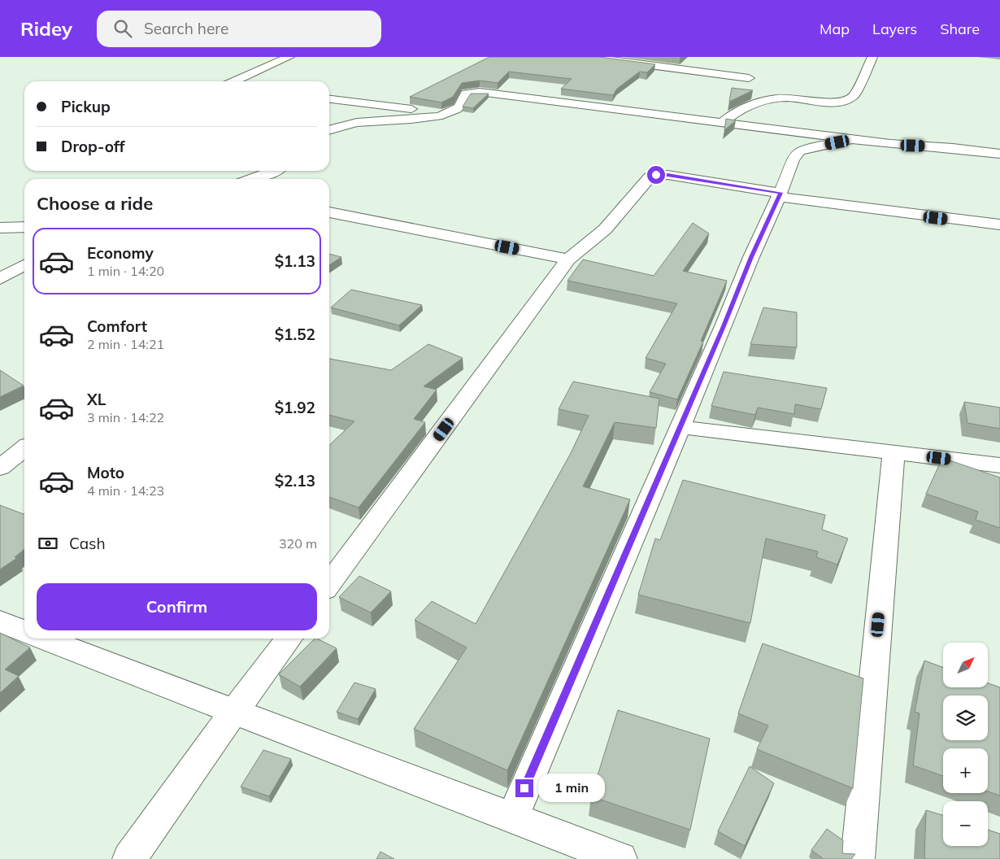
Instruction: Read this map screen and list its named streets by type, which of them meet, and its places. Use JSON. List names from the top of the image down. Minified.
{"north":"top right","page":{"header":"Ridey","search":"Search here","nav":["Map","Layers","Share"],"banner":["Pickup","Drop-off"],"heading":"Choose a ride","list":[{"name":"Economy","note":"1 min · 14:20","value":"$1.13"},{"name":"Comfort","note":"2 min · 14:21","value":"$1.52"},{"name":"XL","note":"3 min · 14:22","value":"$1.92"},{"name":"Moto","note":"4 min · 14:23","value":"$2.13"}],"pay":["Cash","320 m"],"buttons":"Confirm","map_buttons":["+","−"],"bubble":"1 min"}}
